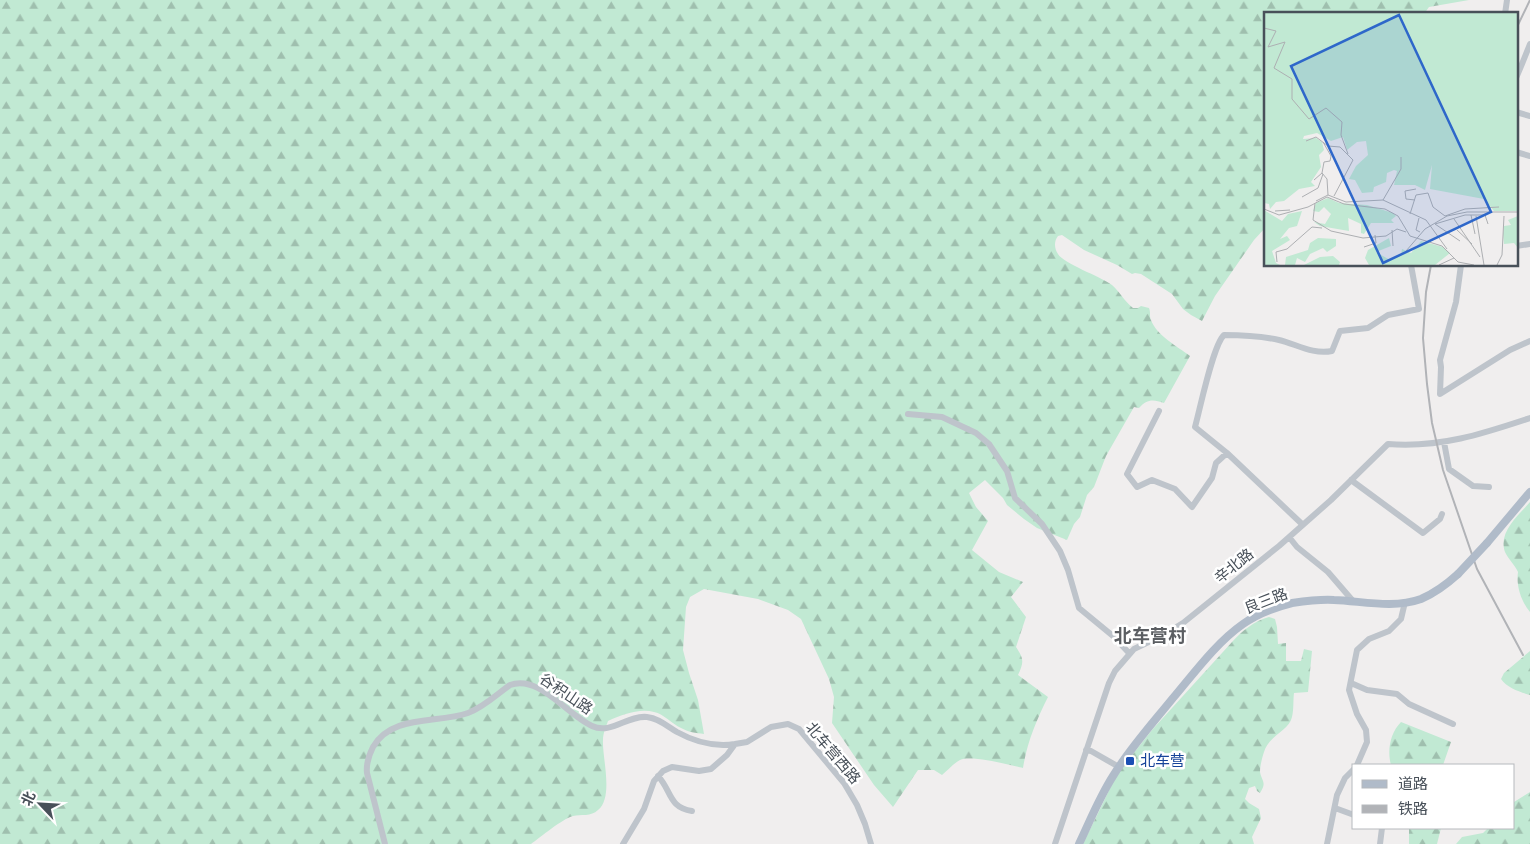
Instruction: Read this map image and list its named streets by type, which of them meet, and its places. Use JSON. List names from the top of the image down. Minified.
{"streets":{"main road":["良三路"],"street":["辛北路","谷积山路","北车营西路"]},"crossings":[["谷积山路","北车营西路"]],"districts":["北车营村"],"places":{"transit":["北车营"]},"legend":["道路","铁路"],"north":"top left"}
